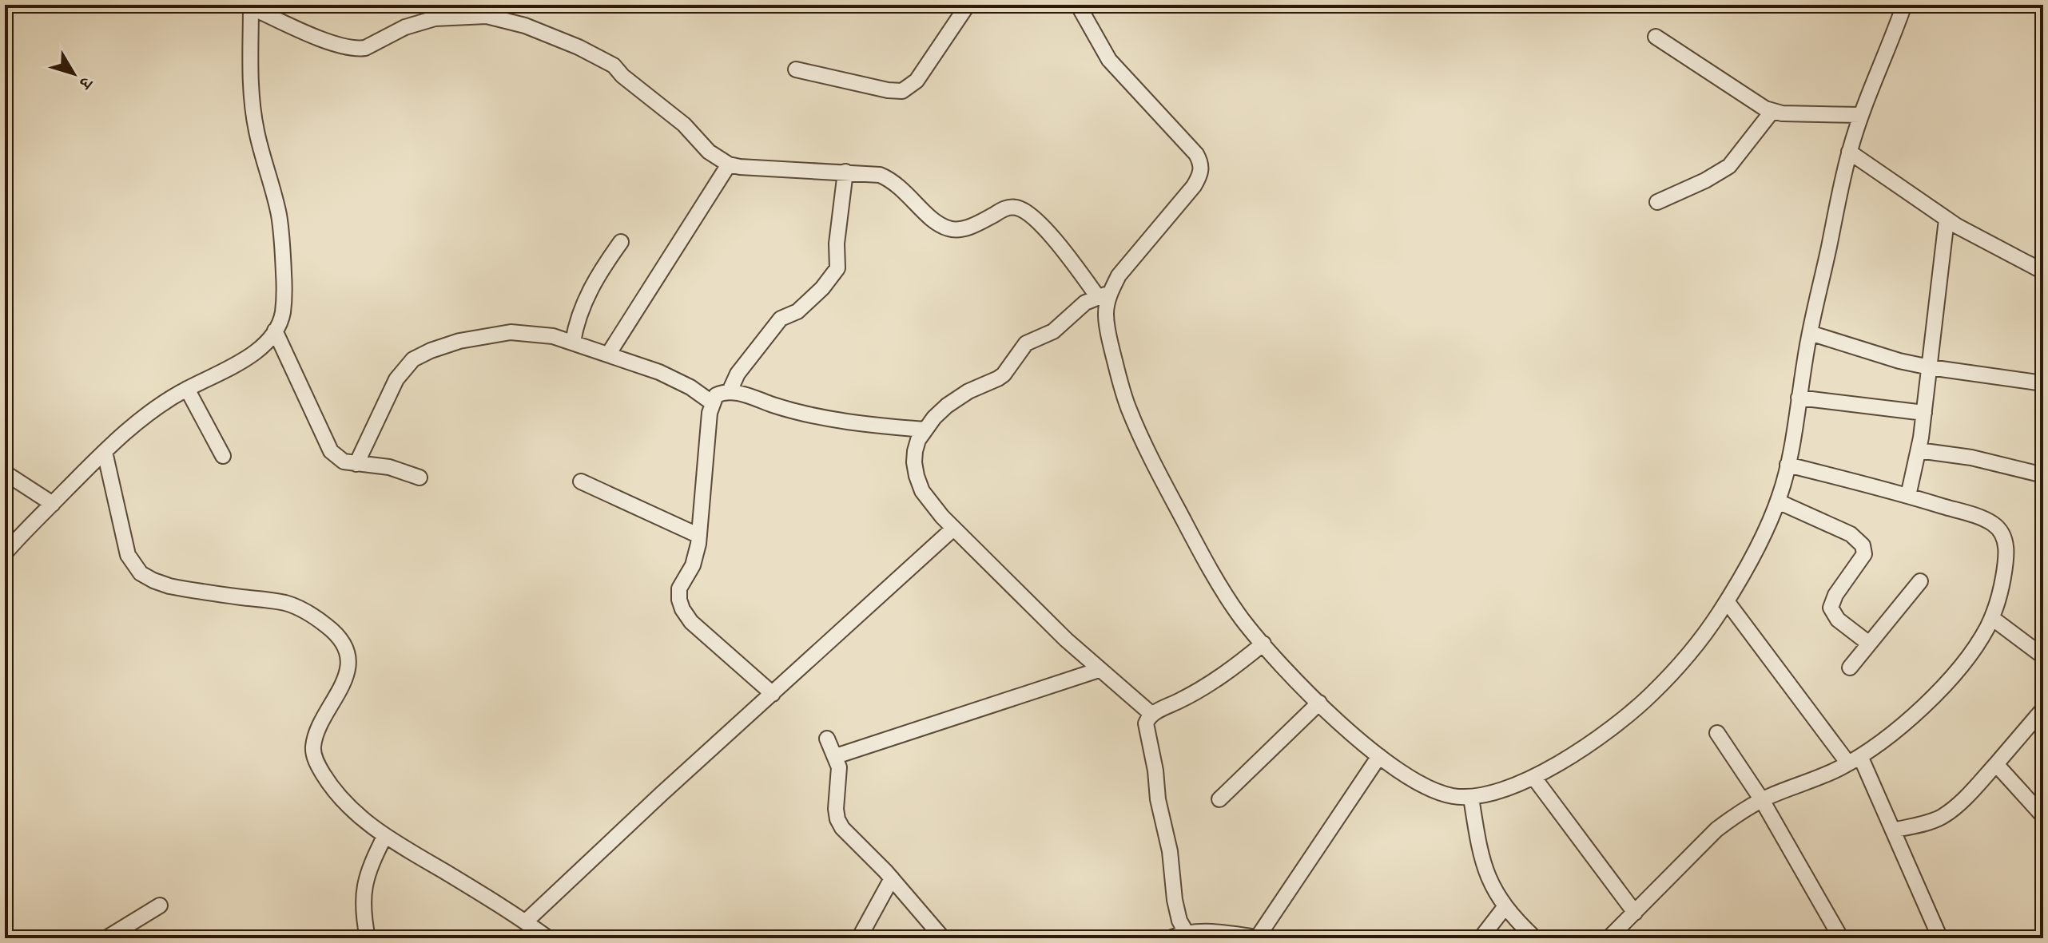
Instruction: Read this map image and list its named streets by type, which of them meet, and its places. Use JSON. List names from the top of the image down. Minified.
{"north":"bottom right"}
